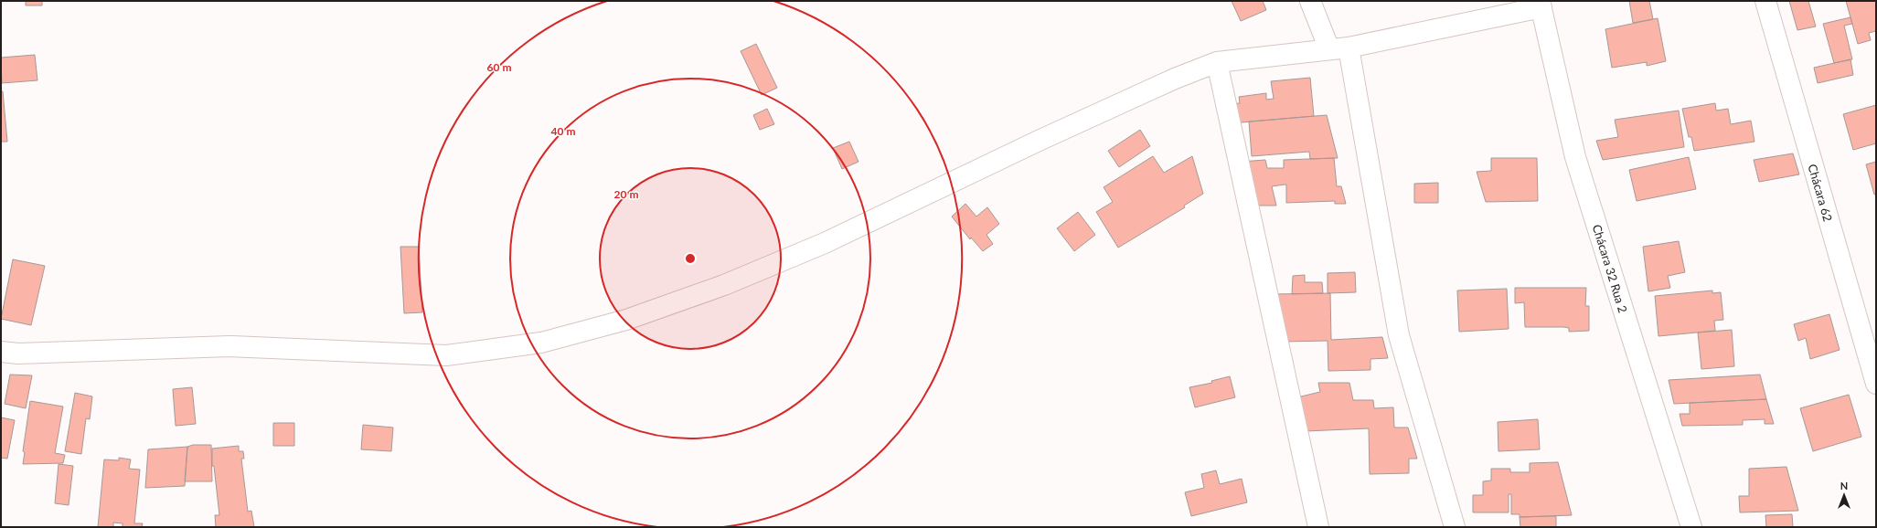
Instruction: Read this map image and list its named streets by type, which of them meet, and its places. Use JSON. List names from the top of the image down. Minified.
{"streets":{"street":["Chácara 62","Chácara 32 Rua 2"]},"north":"top","rings":["60 m","40 m","20 m"]}
